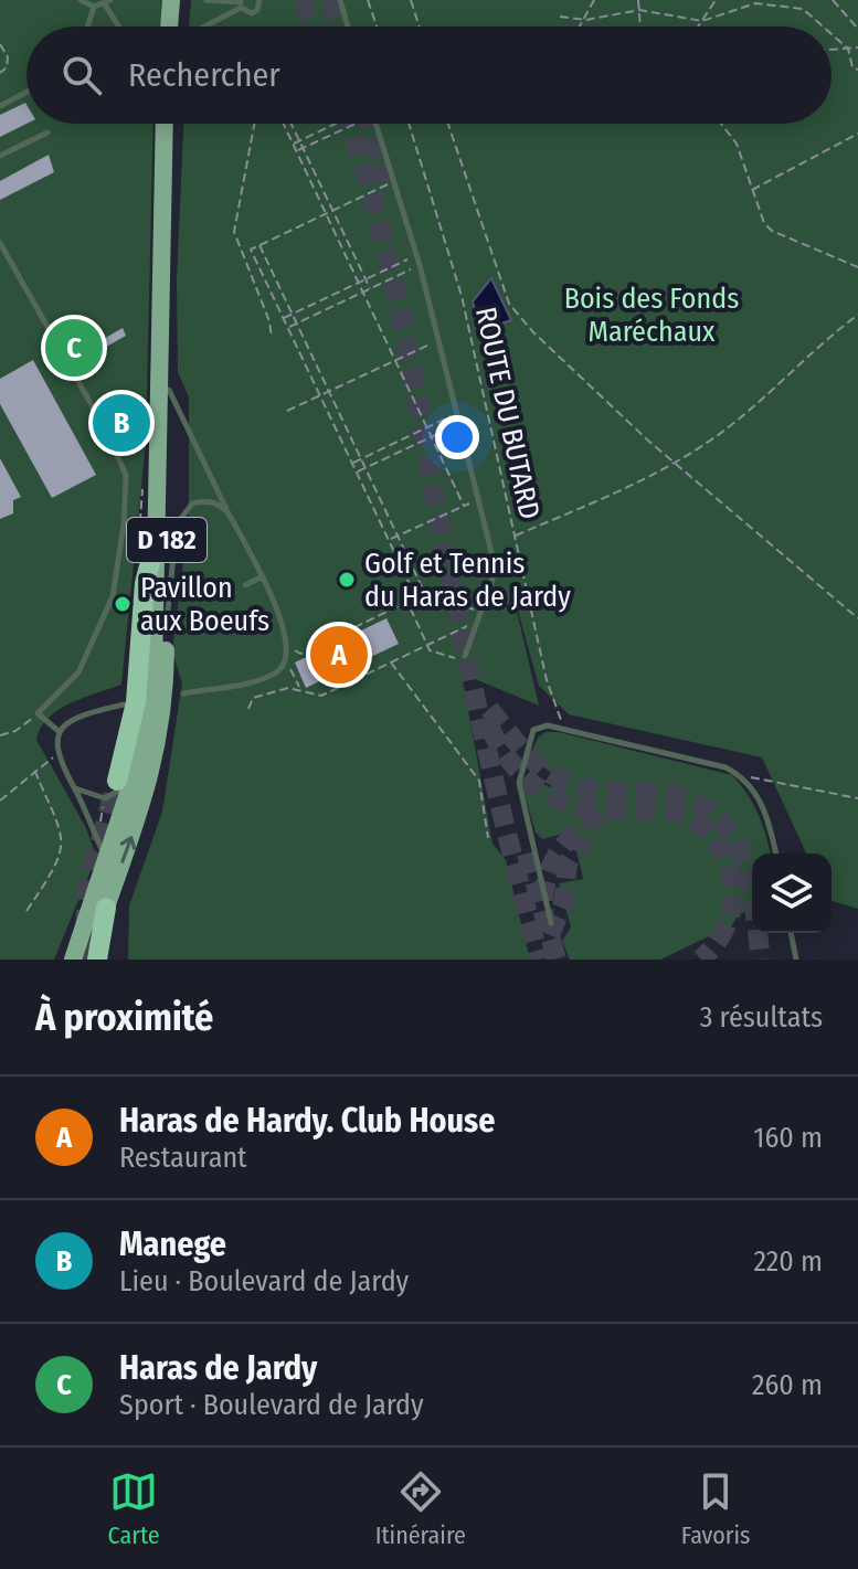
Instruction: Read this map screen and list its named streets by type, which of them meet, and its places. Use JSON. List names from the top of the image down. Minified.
{"streets":{"main road":["D 182"],"path":["ROUTE DU BUTARD"]},"parks":["Bois des Fonds Maréchaux"],"places":["Golf et Tennis du Haras de Jardy","Pavillon aux Boeufs"],"page":{"search":"Rechercher","pins":["C","B","A"],"heading":["À proximité","3 résultats"],"list":[{"mark":"A","name":"Haras de Hardy. Club House","note":"Restaurant","value":"160 m"},{"mark":"B","name":"Manege","note":"Lieu · Boulevard de Jardy","value":"220 m"},{"mark":"C","name":"Haras de Jardy","note":"Sport · Boulevard de Jardy","value":"260 m"}],"nav":["Carte","Itinéraire","Favoris"]}}
